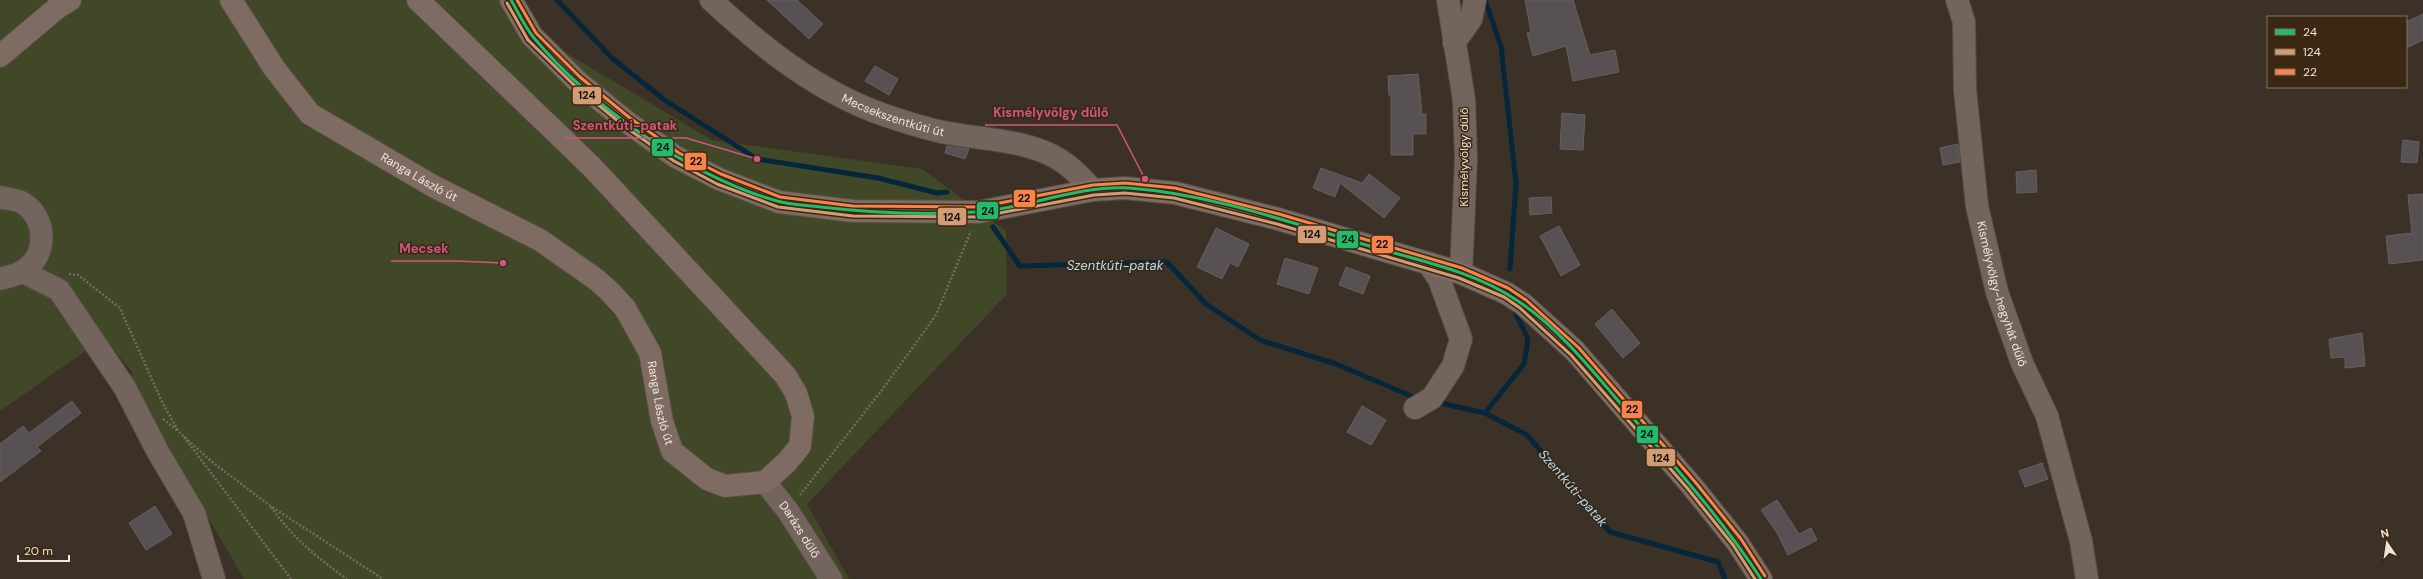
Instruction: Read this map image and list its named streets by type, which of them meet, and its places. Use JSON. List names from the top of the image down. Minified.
{"streets":{"main road":["Ranga László út"],"street":["Mecsekszentkúti út","Kismélyvölgy dűlő","Kismélyvölgy-hegyhát dűlő","Darázs dűlő"]},"crossings":[["Ranga László út","Darázs dűlő"]],"water":["Szentkúti-patak"],"places":["Szentkúti-patak","Kismélyvölgy dűlő","Mecsek"],"lines":["transit line 24","transit line 22","transit line 124"],"legend":["24","124","22"],"scale_bar":"20 m","north":"top"}
